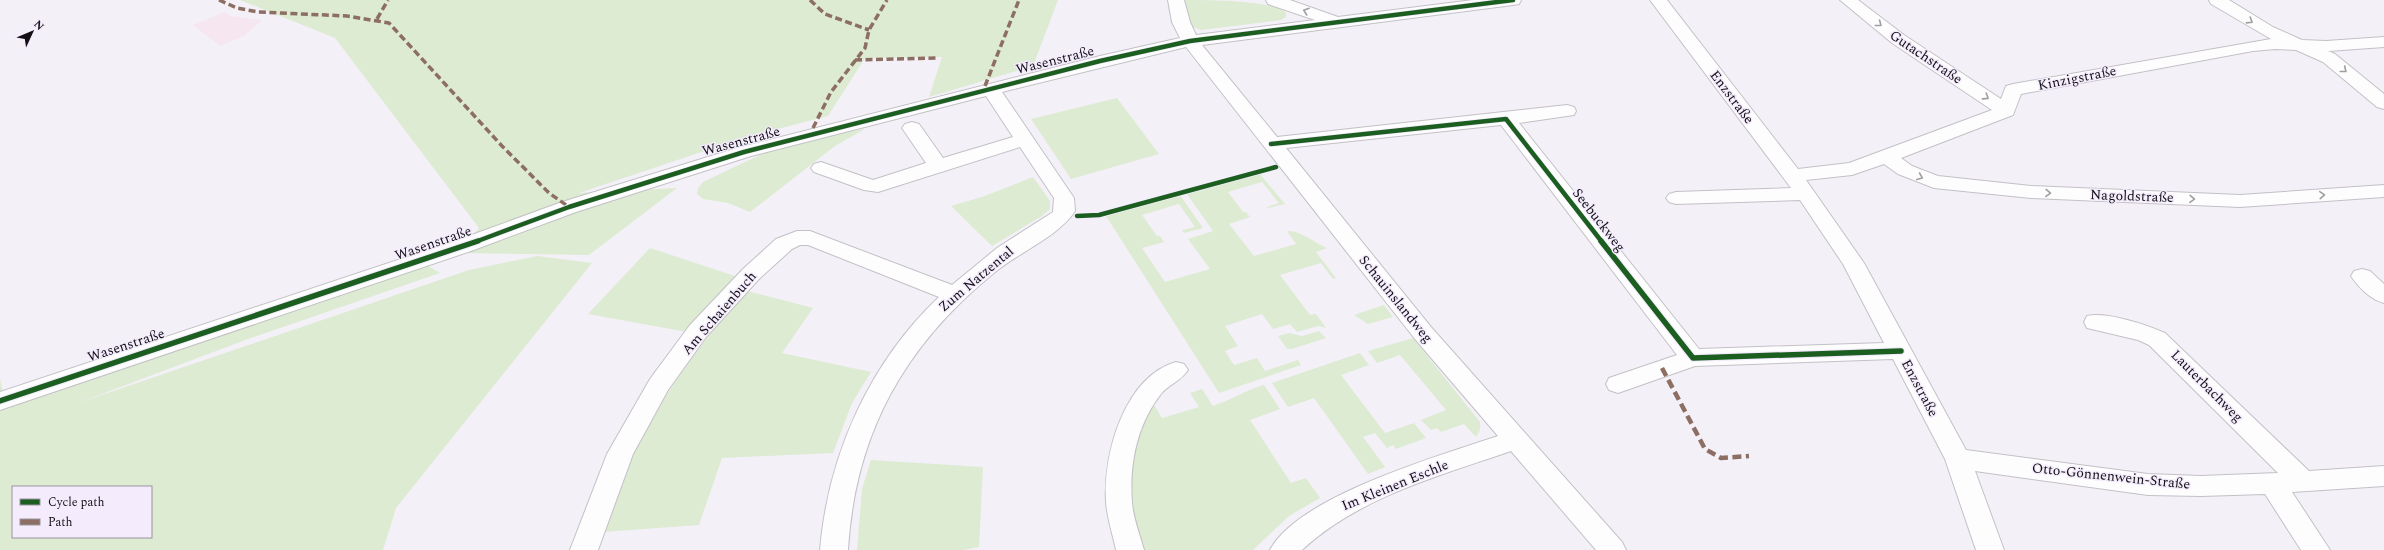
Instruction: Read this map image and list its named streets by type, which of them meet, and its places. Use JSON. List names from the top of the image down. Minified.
{"streets":{"street":["Gutachstraße","Wasenstraße","Kinzigstraße","Enzstraße","Nagoldstraße","Seebuckweg","Zum Natzental","Schauinslandweg","Am Schaienbuch","Lauterbachweg","Otto-Gönnenwein-Straße","Im Kleinen Eschle"]},"crossings":[["Gutachstraße","Kinzigstraße"],["Wasenstraße","Zum Natzental"],["Wasenstraße","Schauinslandweg"],["Enzstraße","Otto-Gönnenwein-Straße"],["Zum Natzental","Am Schaienbuch"],["Schauinslandweg","Im Kleinen Eschle"],["Lauterbachweg","Otto-Gönnenwein-Straße"]],"one_way":["Gutachstraße"],"legend":["Cycle path","Path"],"north":"top right"}
